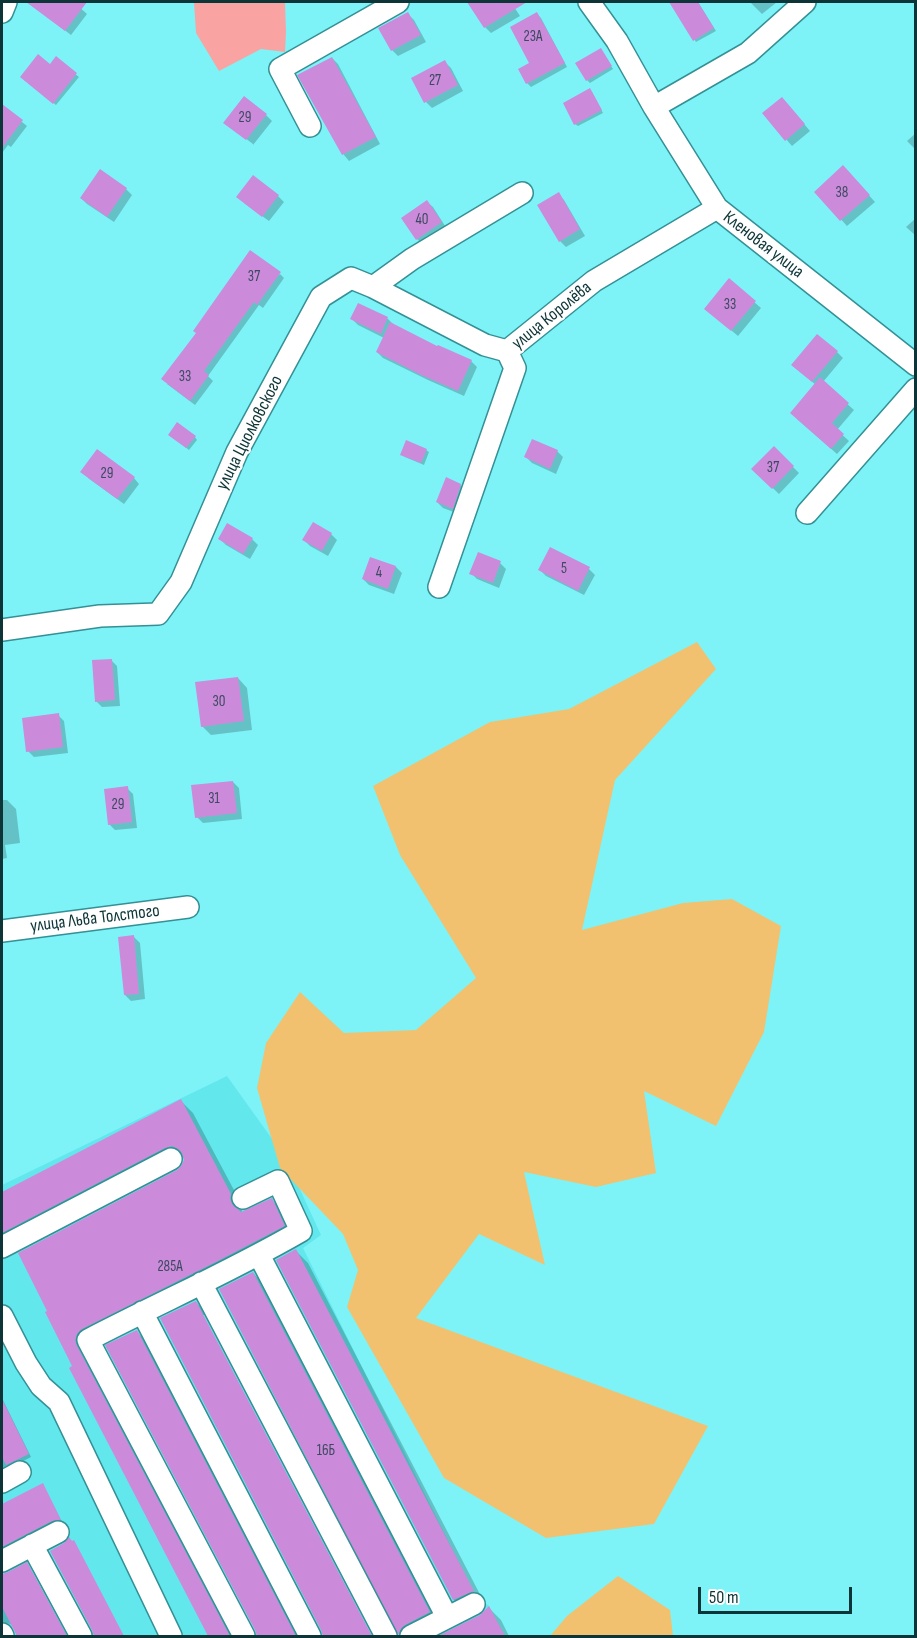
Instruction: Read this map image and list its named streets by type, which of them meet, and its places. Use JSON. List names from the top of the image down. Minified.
{"streets":{"street":["Кленовая улица","улица Королёва","улица Циолковского","улица Льва Толстого"]},"crossings":[["Кленовая улица","улица Королёва"],["улица Королёва","улица Циолковского"]],"house_numbers":["23А","27","29","38","40","37","33","33","37","29","5","4","30","31","29","285А","16Б"],"scale_bar":"50 m"}
